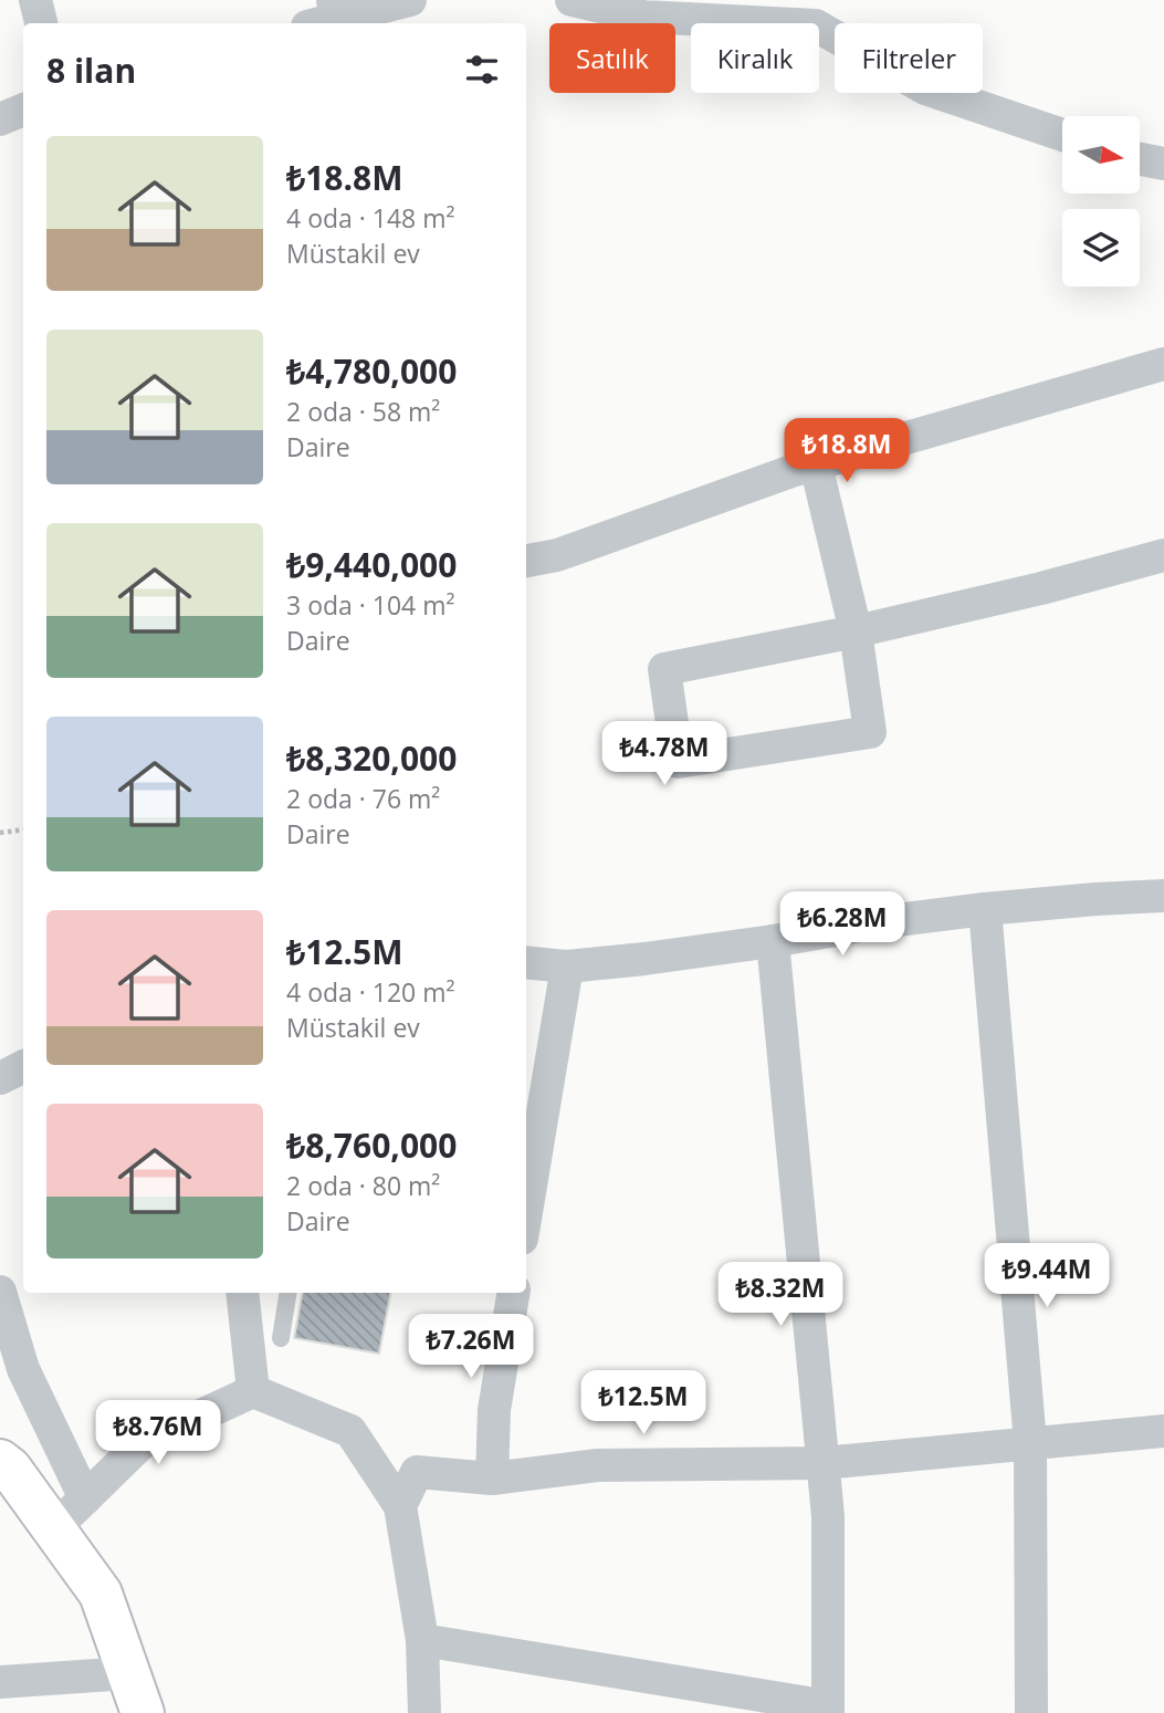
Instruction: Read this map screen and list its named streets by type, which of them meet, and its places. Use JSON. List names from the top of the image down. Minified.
{"north":"right","page":{"chip":["Satılık","Kiralık","Filtreler"],"heading":"8 ilan","list":[{"name":"₺18.8M","note":"4 oda · 148 m² · Müstakil ev"},{"name":"₺4,780,000","note":"2 oda · 58 m² · Daire"},{"name":"₺9,440,000","note":"3 oda · 104 m² · Daire"},{"name":"₺8,320,000","note":"2 oda · 76 m² · Daire"},{"name":"₺12.5M","note":"4 oda · 120 m² · Müstakil ev"},{"name":"₺8,760,000","note":"2 oda · 80 m² · Daire"}],"price":["₺18.8M","₺4.78M","₺6.28M","₺9.44M","₺8.32M","₺7.26M","₺12.5M","₺8.76M"]}}
